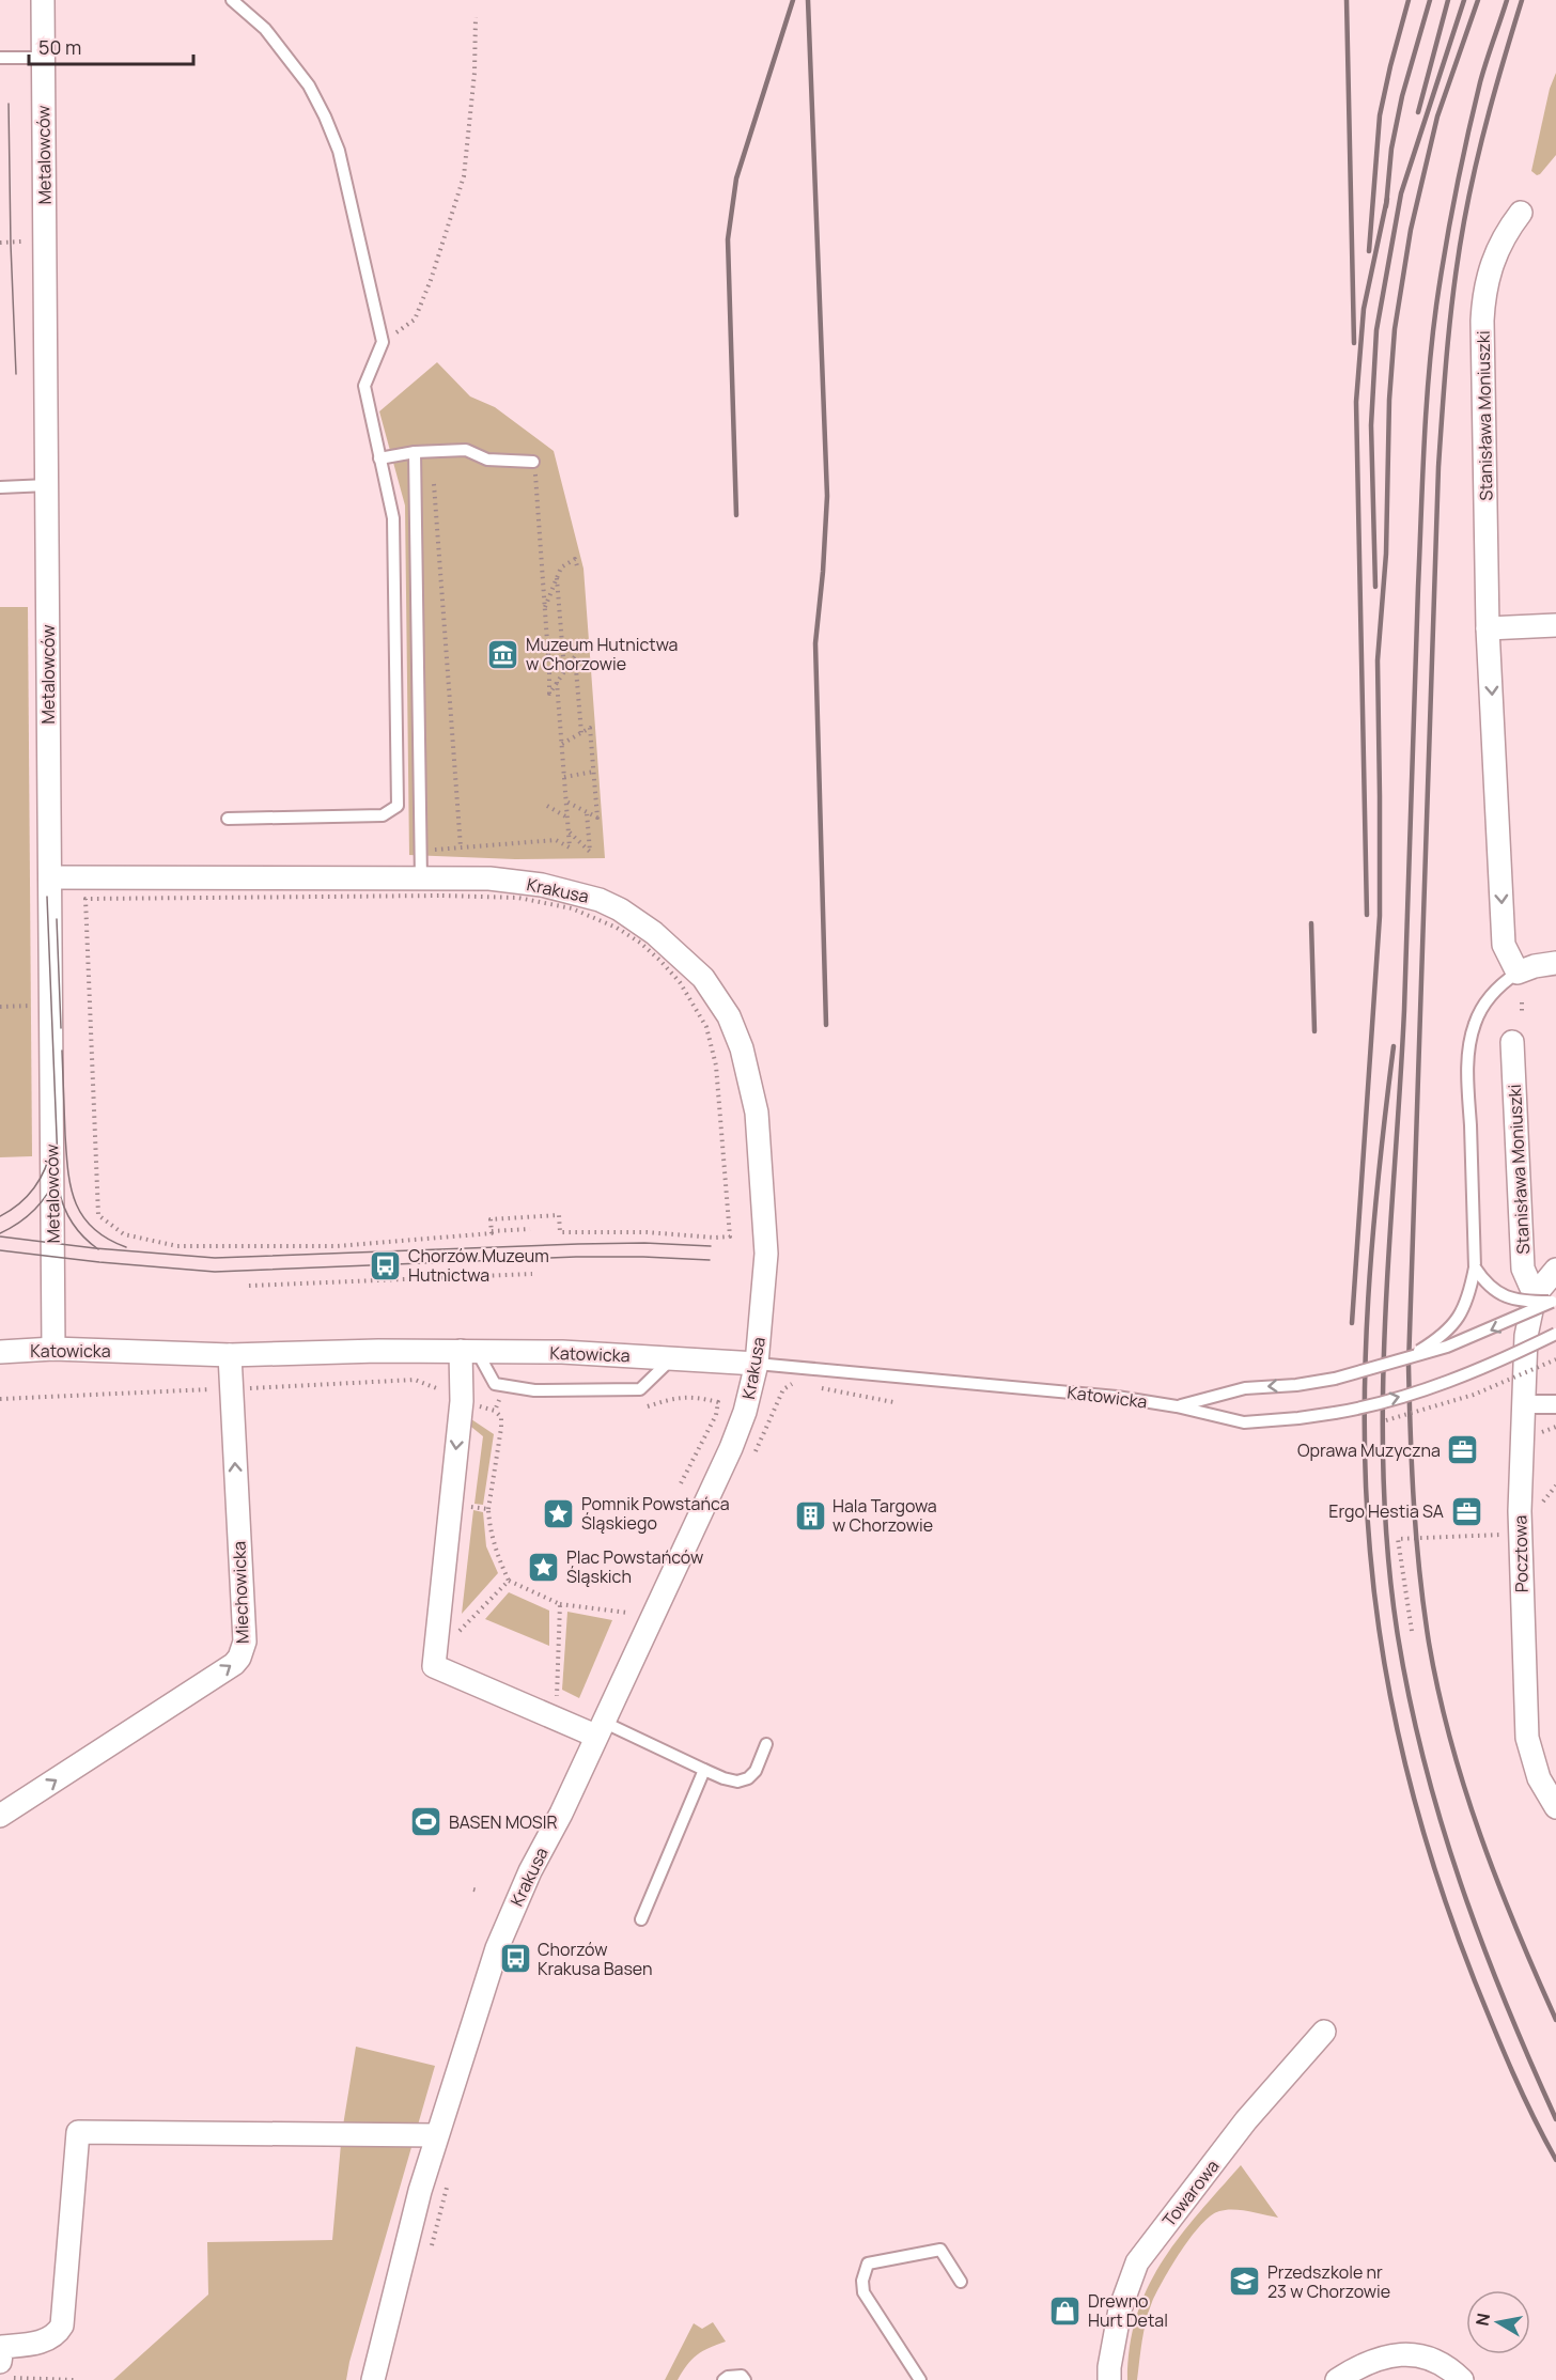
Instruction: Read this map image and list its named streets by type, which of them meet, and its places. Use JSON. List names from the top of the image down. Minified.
{"streets":{"street":["Metalowców","Stanisława Moniuszki","Krakusa","Katowicka","Pocztowa","Miechowicka","Towarowa"]},"crossings":[["Metalowców","Krakusa"],["Metalowców","Katowicka"],["Stanisława Moniuszki","Katowicka"],["Stanisława Moniuszki","Pocztowa"],["Krakusa","Katowicka"],["Katowicka","Pocztowa"],["Katowicka","Miechowicka"]],"one_way":["Miechowicka"],"places":{"museum":["Muzeum Hutnictwa w Chorzowie"],"bus stop":["Chorzów Muzeum Hutnictwa","Chorzów Krakusa Basen"],"office":["Oprawa Muzyczna","Ergo Hestia SA"],"place":["Pomnik Powstańca Śląskiego","Plac Powstańców Śląskich"],"building":["Hala Targowa w Chorzowie"],"sports":["BASEN MOSIR"],"school or university":["Przedszkole nr 23 w Chorzowie"],"shop":["Drewno Hurt Detal"]},"scale_bar":"50 m","north":"left"}
